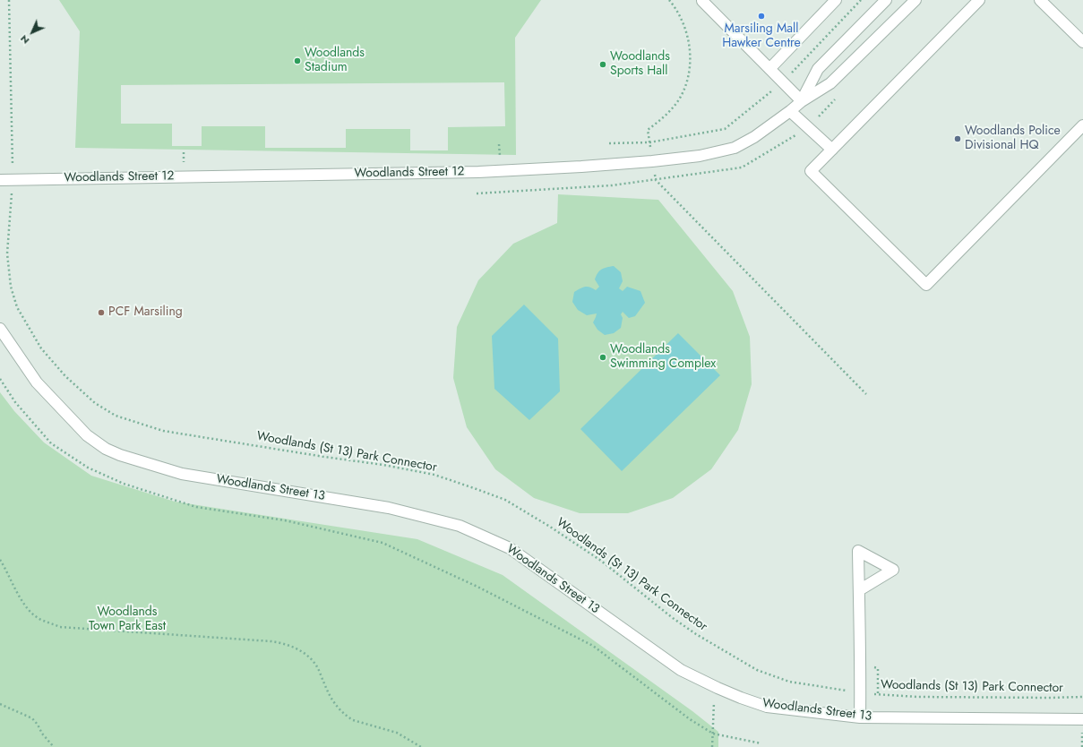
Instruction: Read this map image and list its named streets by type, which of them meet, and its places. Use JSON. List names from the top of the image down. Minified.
{"streets":{"street":["Woodlands Street 12","Woodlands Street 13"],"path":["Woodlands (St 13) Park Connector"]},"crossings":[["Woodlands Street 12","Woodlands (St 13) Park Connector"]],"parks":["Woodlands Town Park East"],"places":["Marsiling Mall Hawker Centre","Woodlands Stadium","Woodlands Sports Hall","Woodlands Police Divisional HQ","PCF Marsiling","Woodlands Swimming Complex"],"north":"bottom left"}
